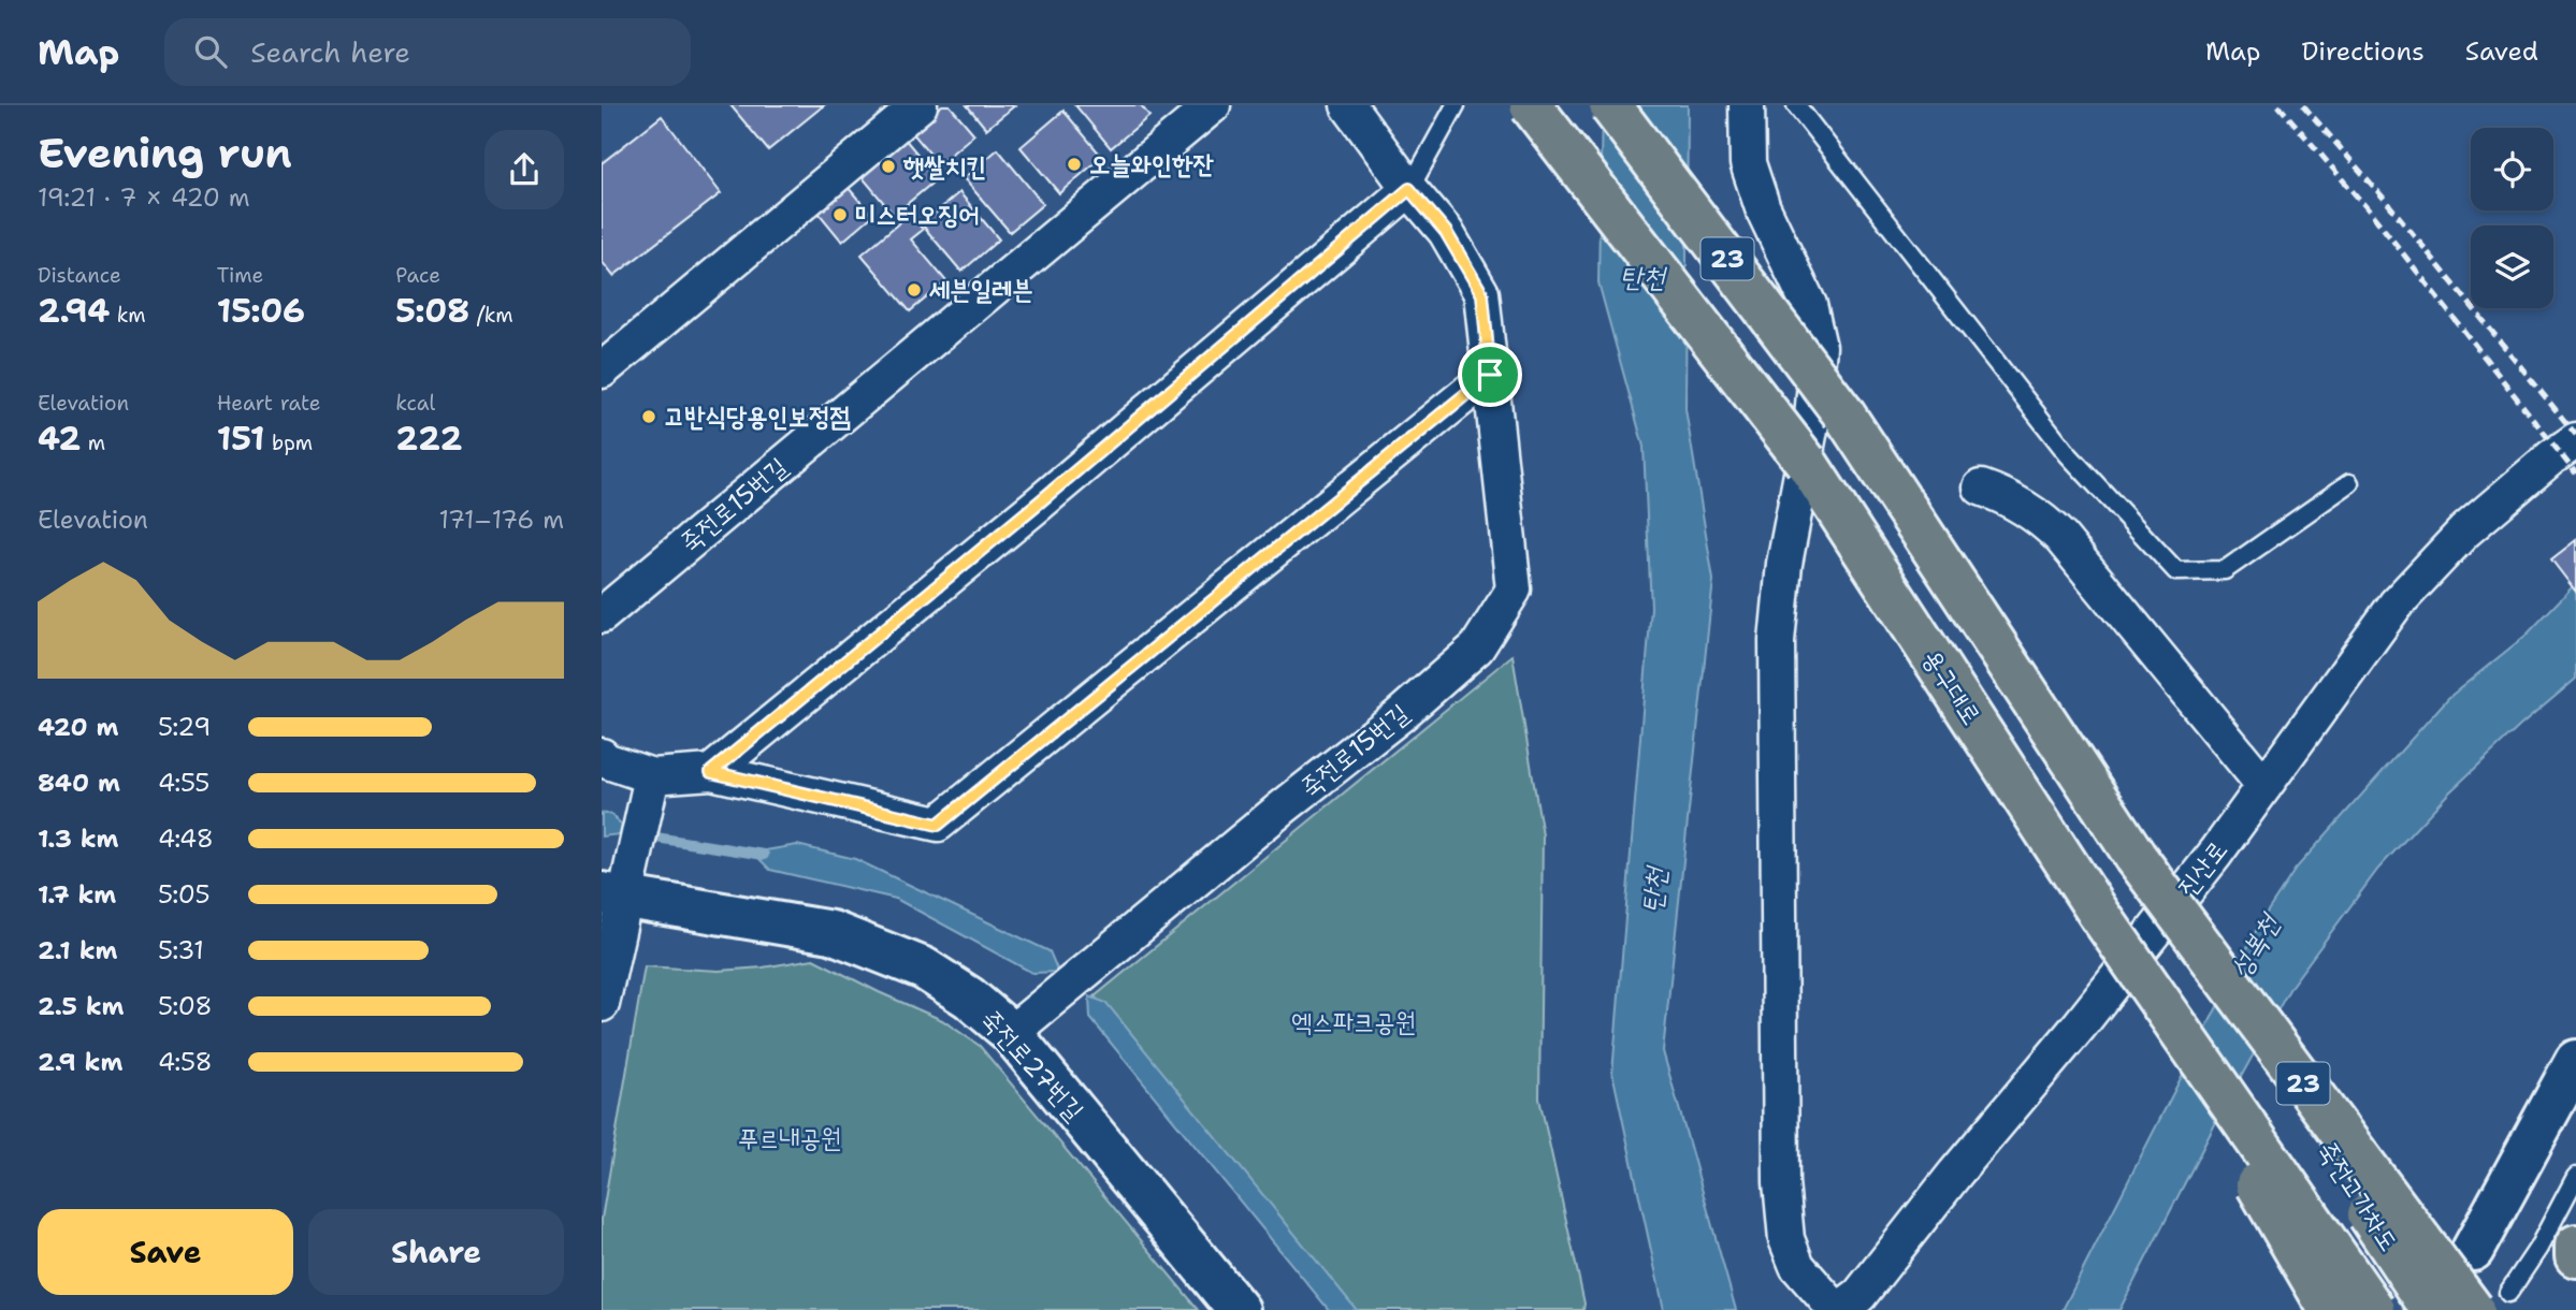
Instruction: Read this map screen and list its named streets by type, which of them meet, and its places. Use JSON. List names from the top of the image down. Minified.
{"streets":{"main road":["23","용구대로","죽전고가차도"],"street":["죽전로15번길","진산로","죽전로27번길"]},"crossings":[["23","용구대로"],["23","죽전고가차도"],["죽전로15번길","죽전로27번길"],["용구대로","죽전고가차도"]],"water":["탄천","성복천"],"parks":["엑스파크공원","푸르내공원"],"places":["오늘와인한잔","햇쌀치킨","미스터오징어","세븐일레븐","고반식당용인보정점"],"page":{"header":"Map","search":"Search here","nav":["Map","Directions","Saved"],"heading":["Evening run","19:21 · 7 × 420 m"],"stats":[["Distance","2.94 km"],["Time","15:06"],["Pace","5:08 /km"],["Elevation","42 m"],["Heart rate","151 bpm"],["kcal","222"]],"chart":["Elevation","171–176 m"],"list":[{"name":"420 m","note":"5:29"},{"name":"840 m","note":"4:55"},{"name":"1.3 km","note":"4:48"},{"name":"1.7 km","note":"5:05"},{"name":"2.1 km","note":"5:31"},{"name":"2.5 km","note":"5:08"},{"name":"2.9 km","note":"4:58"}],"buttons":["Save","Share"]}}
